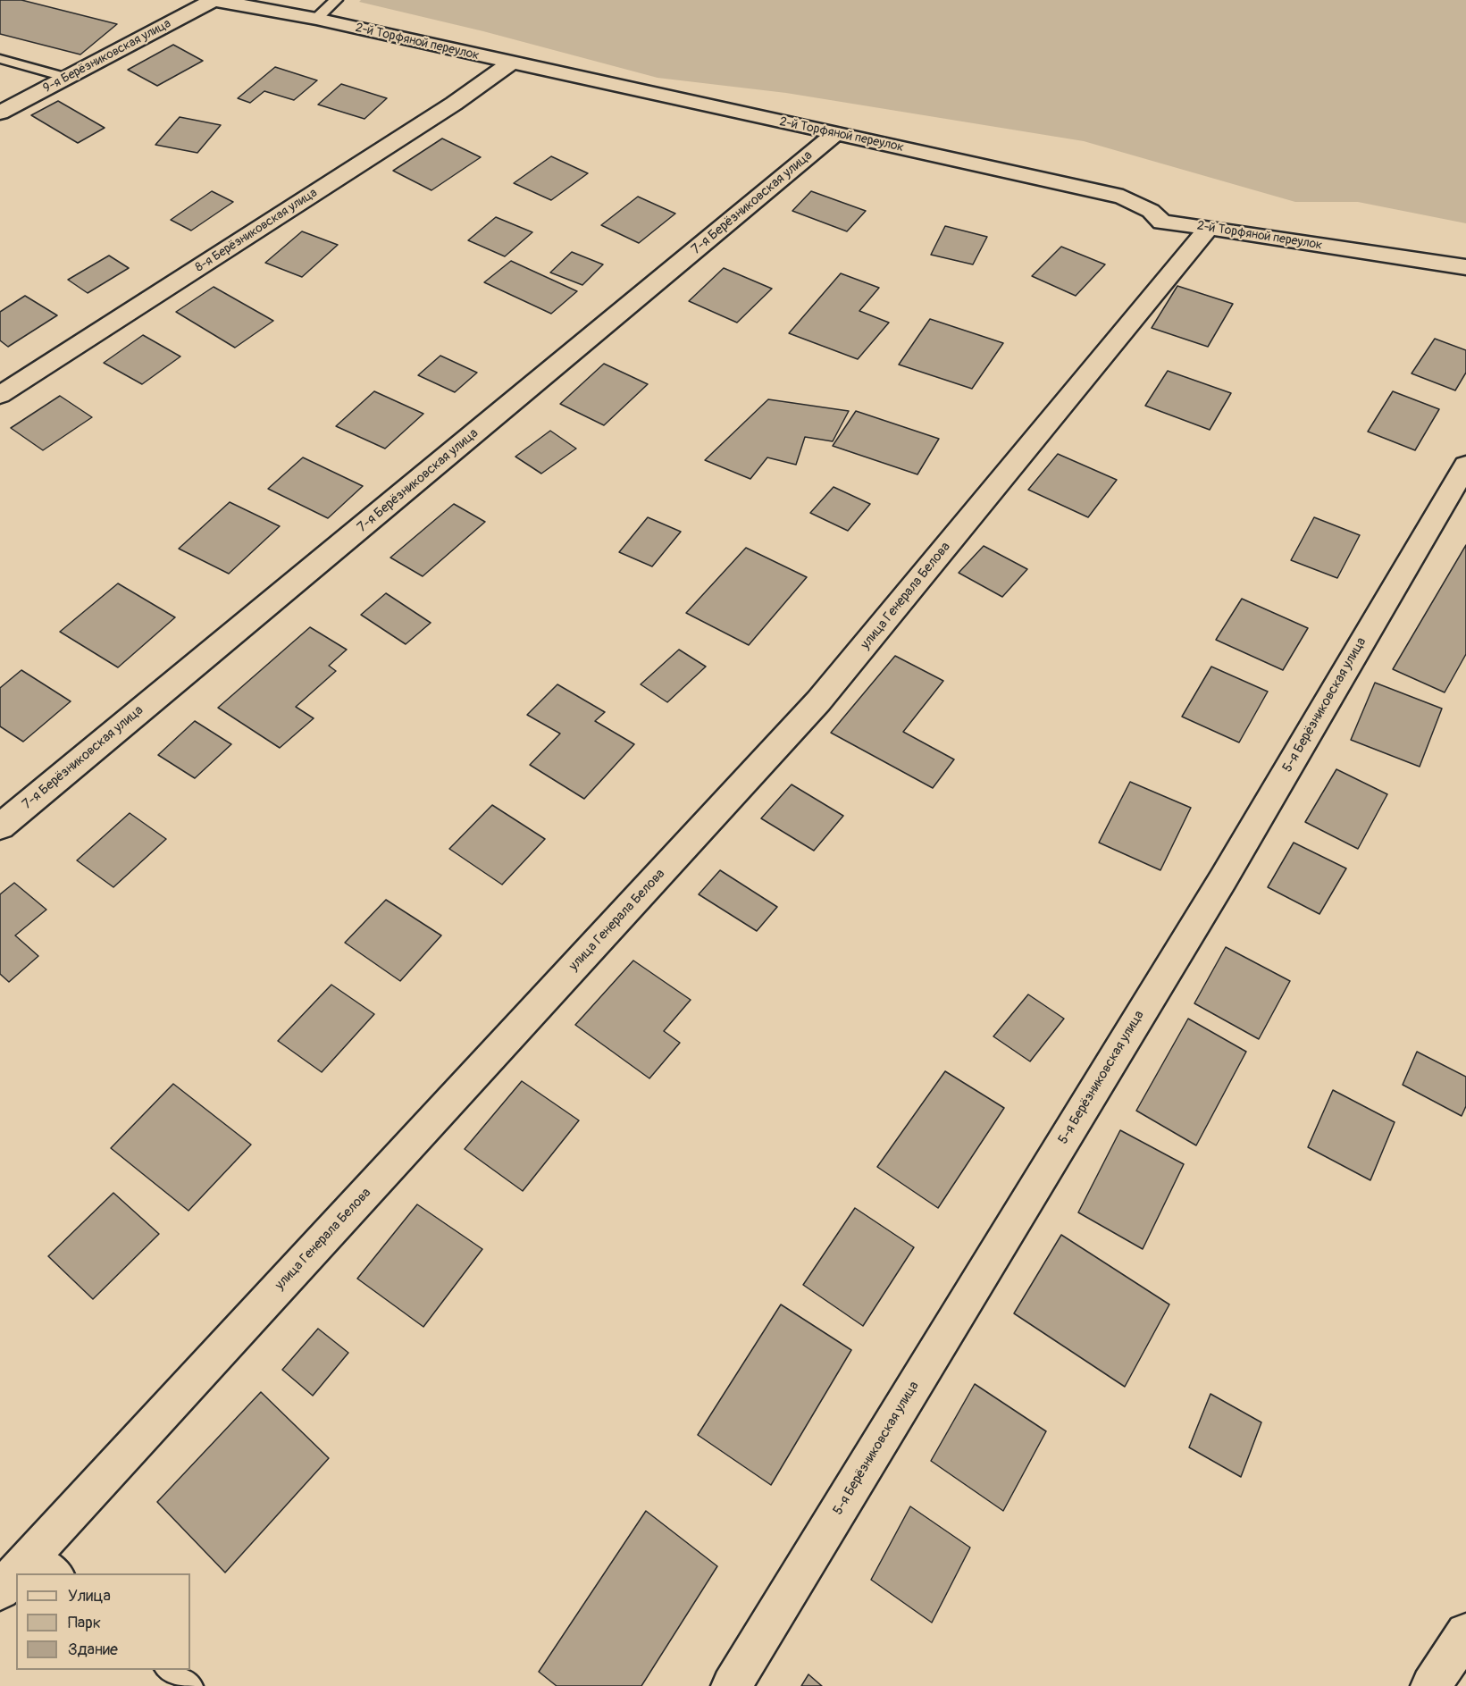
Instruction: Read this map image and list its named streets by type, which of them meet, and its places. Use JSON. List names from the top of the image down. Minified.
{"streets":{"street":["2-й Торфяной переулок","9-я Берёзниковская улица","7-я Берёзниковская улица","8-я Берёзниковская улица","улица Генерала Белова","5-я Берёзниковская улица"]},"crossings":[["2-й Торфяной переулок","9-я Берёзниковская улица"],["2-й Торфяной переулок","7-я Берёзниковская улица"],["2-й Торфяной переулок","8-я Берёзниковская улица"],["2-й Торфяной переулок","улица Генерала Белова"]],"legend":["Улица","Парк","Здание"]}
